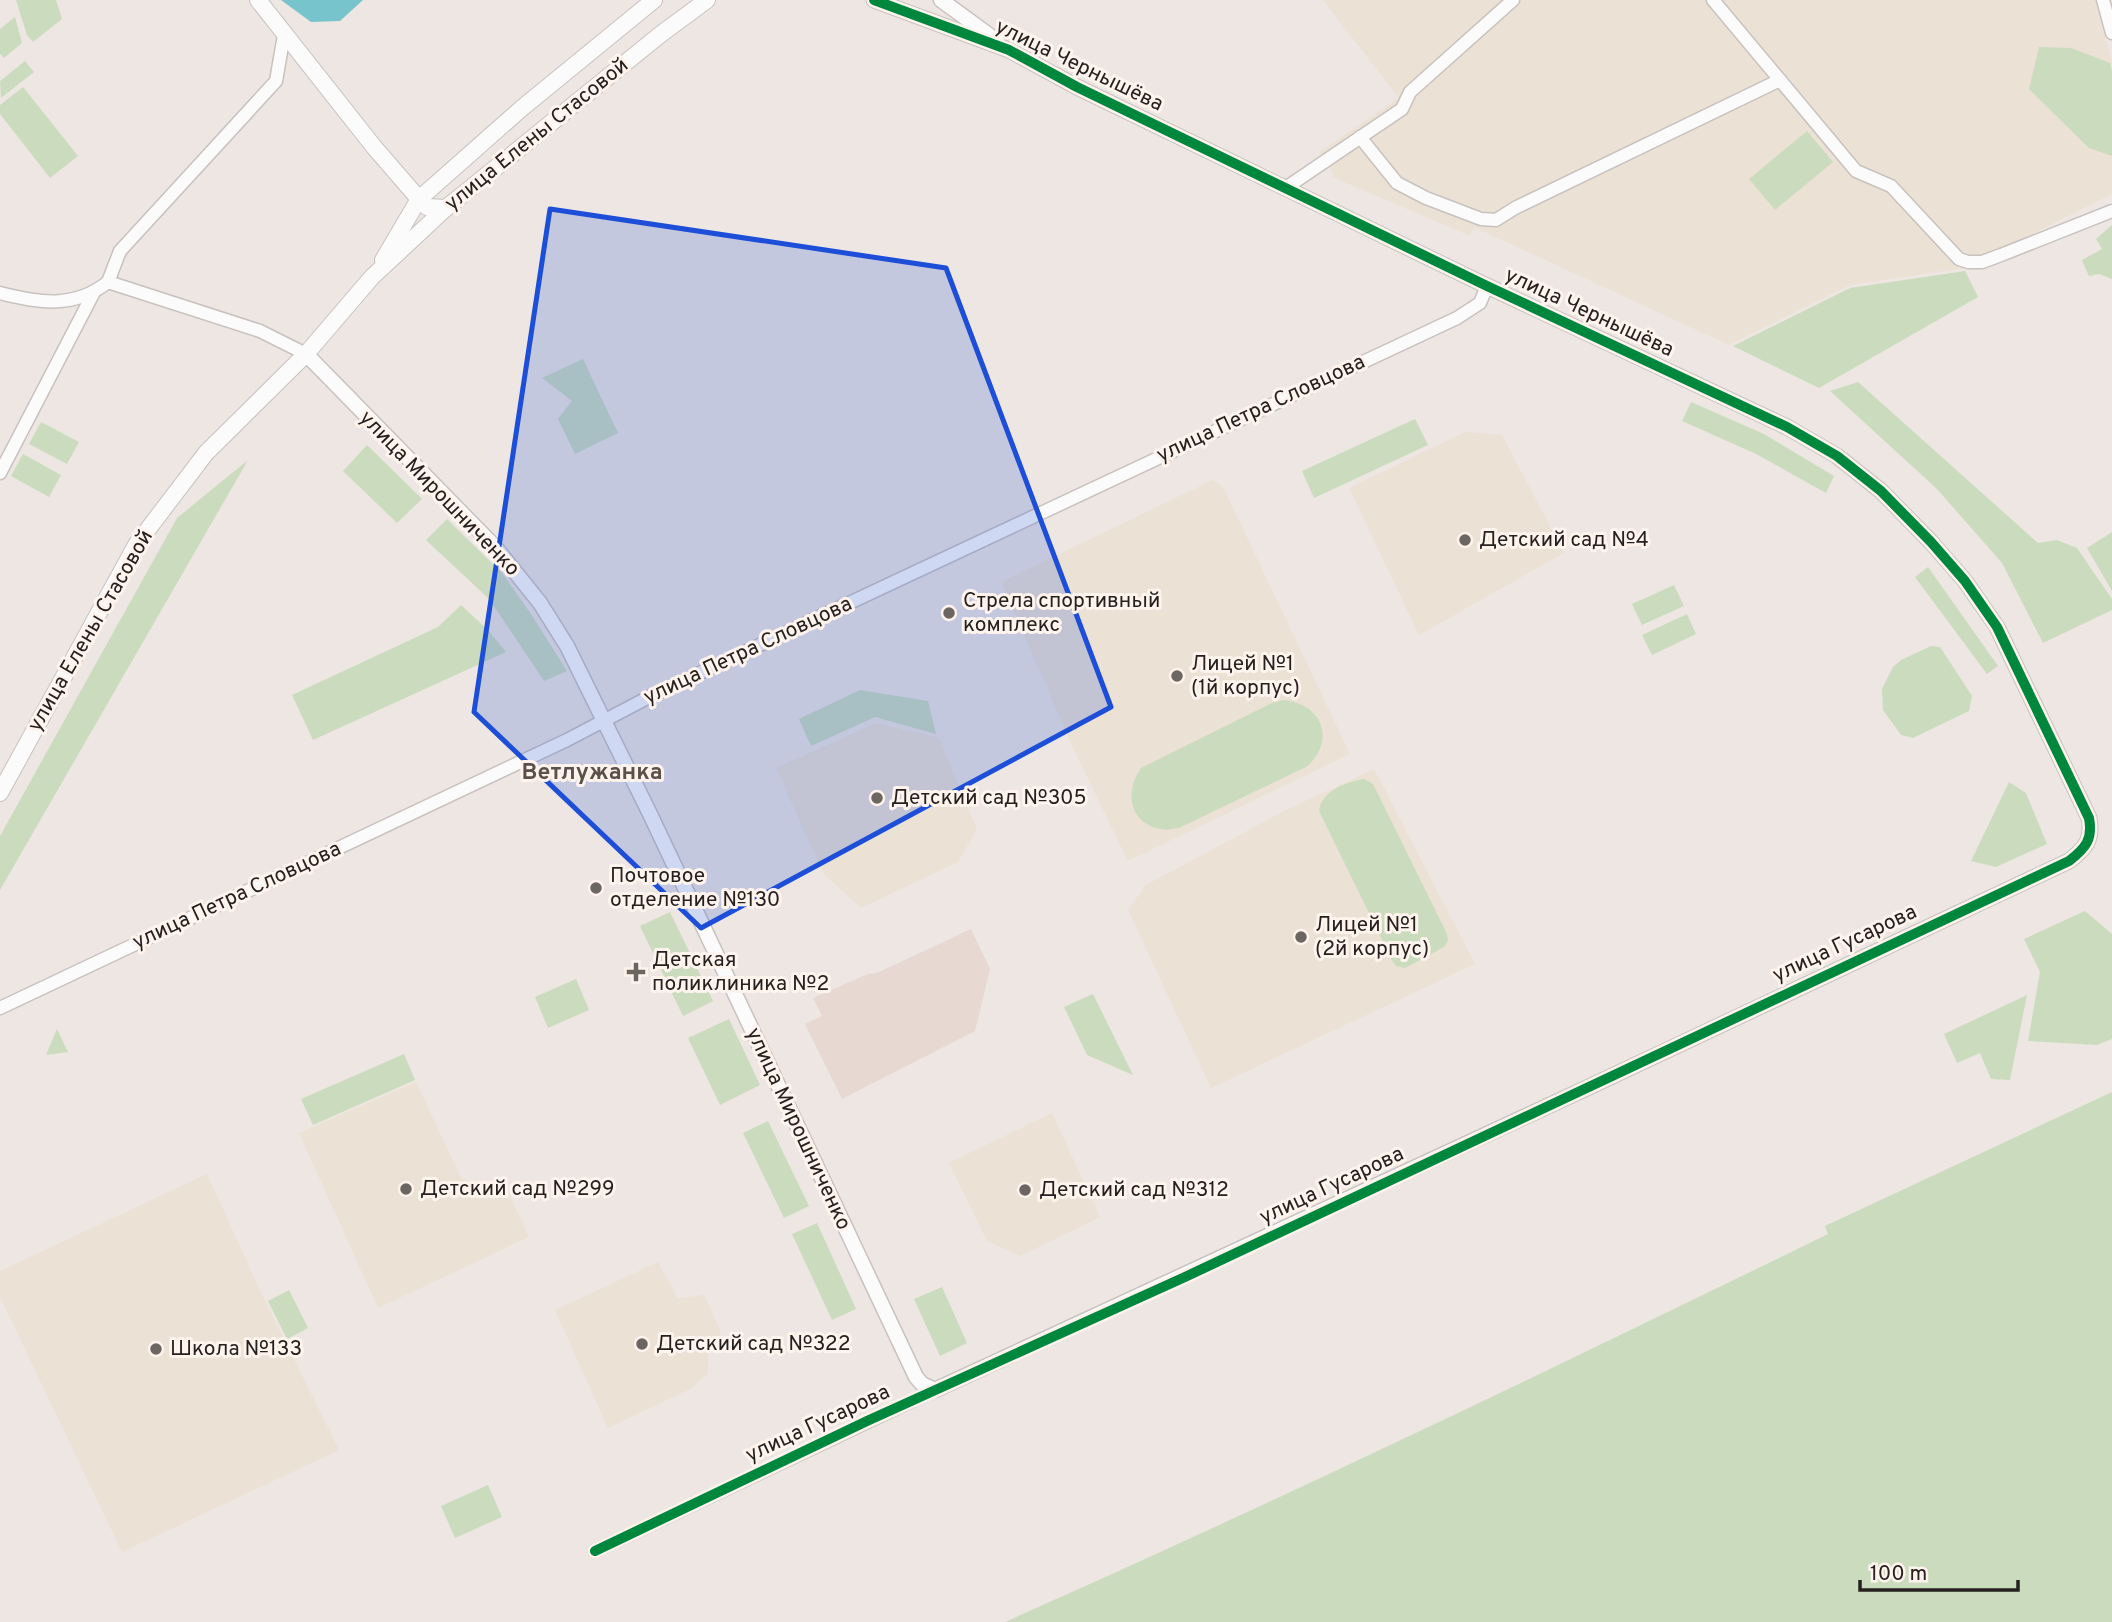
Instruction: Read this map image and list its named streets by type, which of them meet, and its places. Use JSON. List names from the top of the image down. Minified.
{"streets":{"main road":["улица Елены Стасовой"],"street":["улица Чернышёва","улица Петра Словцова","улица Мирошниченко","улица Гусарова"]},"crossings":[["улица Чернышёва","улица Петра Словцова"],["улица Чернышёва","улица Гусарова"],["улица Елены Стасовой","улица Мирошниченко"],["улица Петра Словцова","улица Мирошниченко"],["улица Мирошниченко","улица Гусарова"]],"districts":["Ветлужанка"],"places":{"other":["Детский сад №4","Стрела спортивный комплекс","Лицей №1 (1й корпус)","Детский сад №305","Почтовое отделение №130","Лицей №1 (2й корпус)","Детский сад №299","Детский сад №312","Детский сад №322","Школа №133"],"health":["Детская поликлиника №2"]},"scale_bar":"100 m"}
